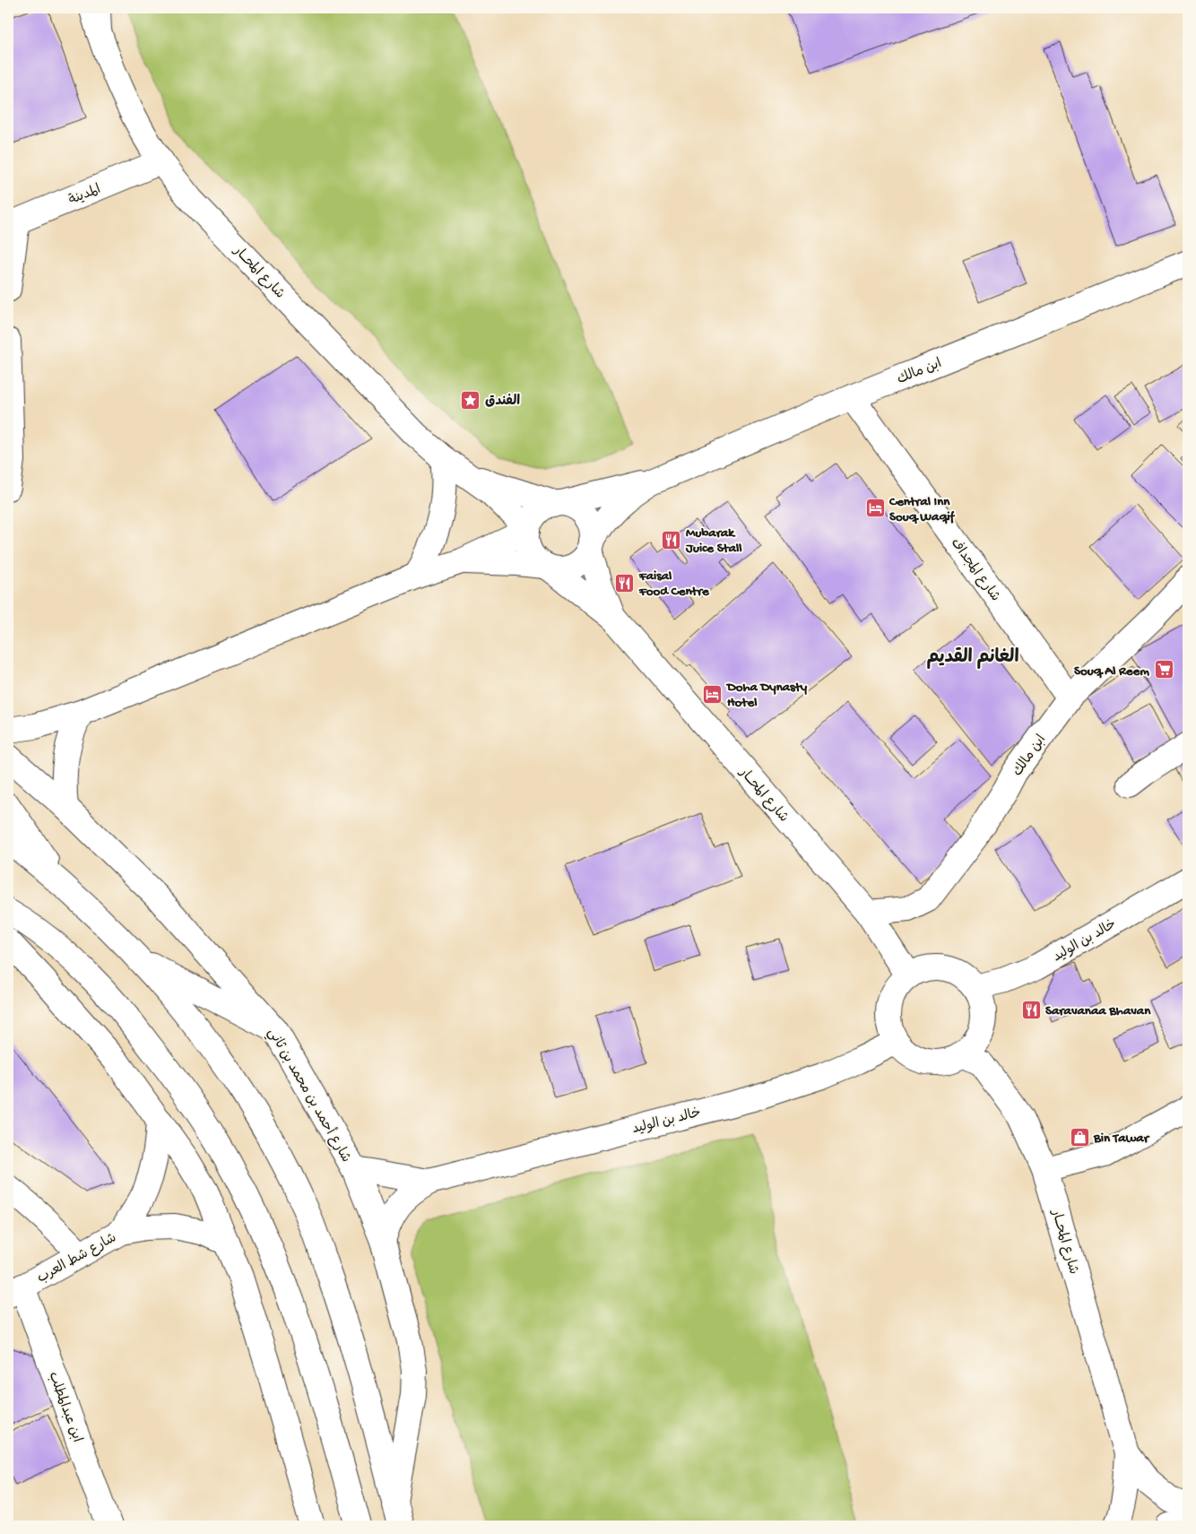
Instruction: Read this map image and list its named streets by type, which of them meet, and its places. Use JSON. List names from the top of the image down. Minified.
{"streets":{"street":["المدينة","شارع المحــار","ابن مالك","شارع المجداف","خالد بن الوليد","شارع أحمد بن محمد بن ثاني","شارع شط العرب","ابن عبدالمطلب"]},"crossings":[["المدينة","شارع المحــار"],["شارع المحــار","ابن مالك"],["شارع المحــار","خالد بن الوليد"],["ابن مالك","شارع المجداف"],["خالد بن الوليد","شارع أحمد بن محمد بن ثاني"],["شارع شط العرب","ابن عبدالمطلب"]],"districts":["الغانم القديم"],"places":{"place":["الفندق"],"hotel":["Central Inn Souq Waqif","Doha Dynasty Hotel"],"restaurant":["Mubarak Juice Stall","Faisal Food Centre","Saravanaa Bhavan"],"supermarket":["Souq Al Reem"],"shop":["Bin Tawar"]}}
